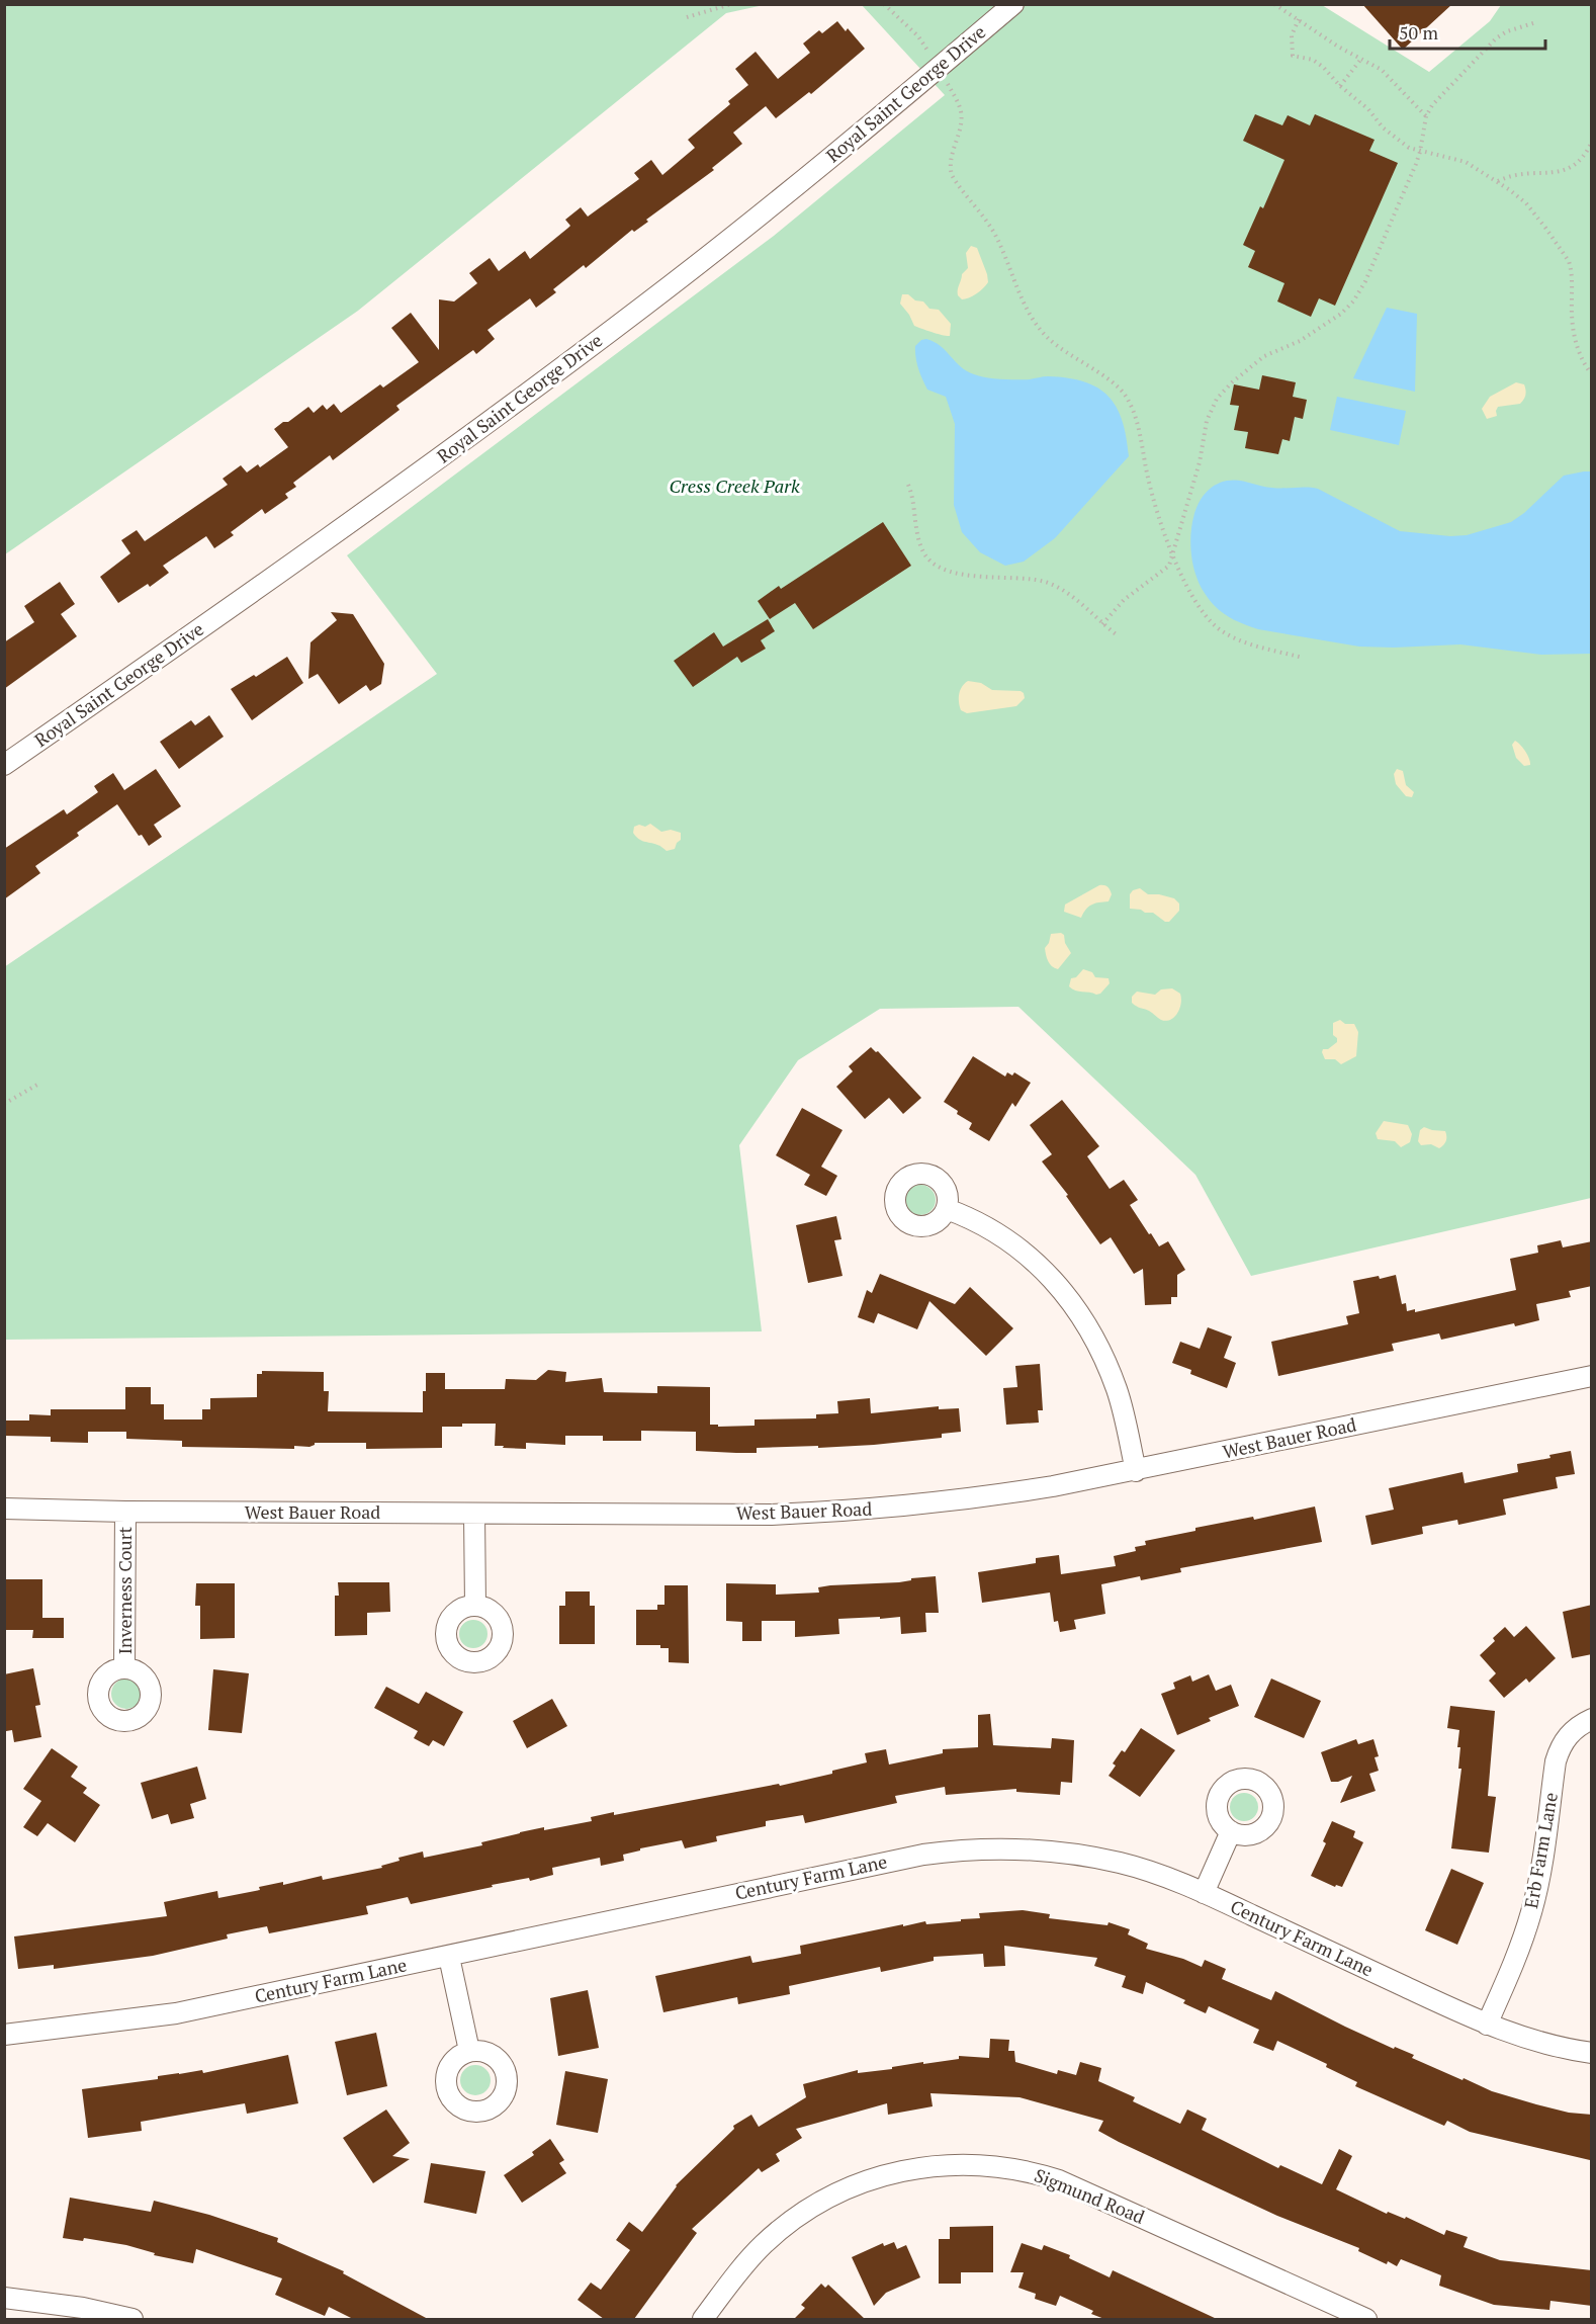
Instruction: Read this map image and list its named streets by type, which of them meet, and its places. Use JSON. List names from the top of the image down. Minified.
{"streets":{"street":["Royal Saint George Drive","West Bauer Road","Inverness Court","Erb Farm Lane","Century Farm Lane","Sigmund Road"]},"crossings":[["West Bauer Road","Inverness Court"],["Erb Farm Lane","Century Farm Lane"]],"parks":["Cress Creek Park"],"scale_bar":"50 m"}
